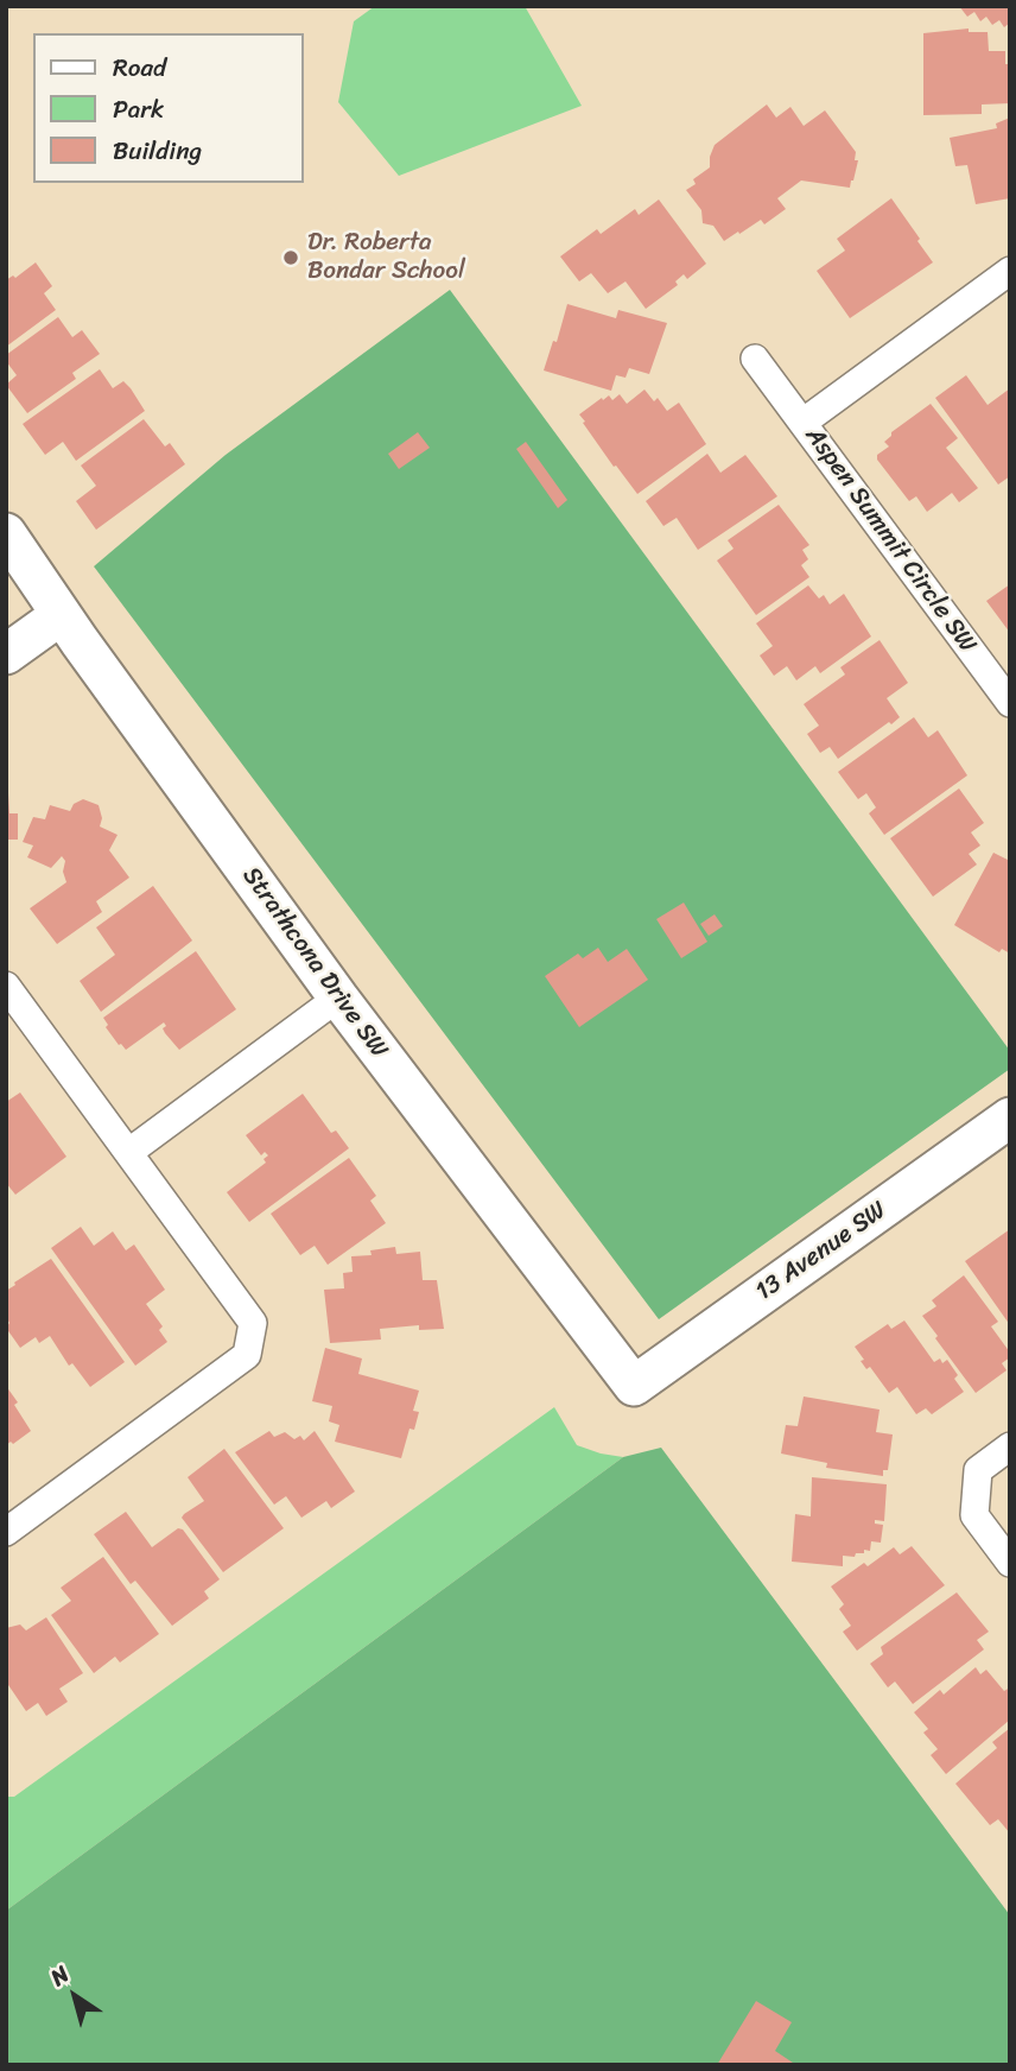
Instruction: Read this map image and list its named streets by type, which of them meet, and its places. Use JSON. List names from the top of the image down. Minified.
{"streets":{"street":["Aspen Summit Circle SW","Strathcona Drive SW","13 Avenue SW"]},"crossings":[["Strathcona Drive SW","13 Avenue SW"]],"places":["Dr. Roberta Bondar School"],"legend":["Road","Park","Building"],"north":"top left"}
